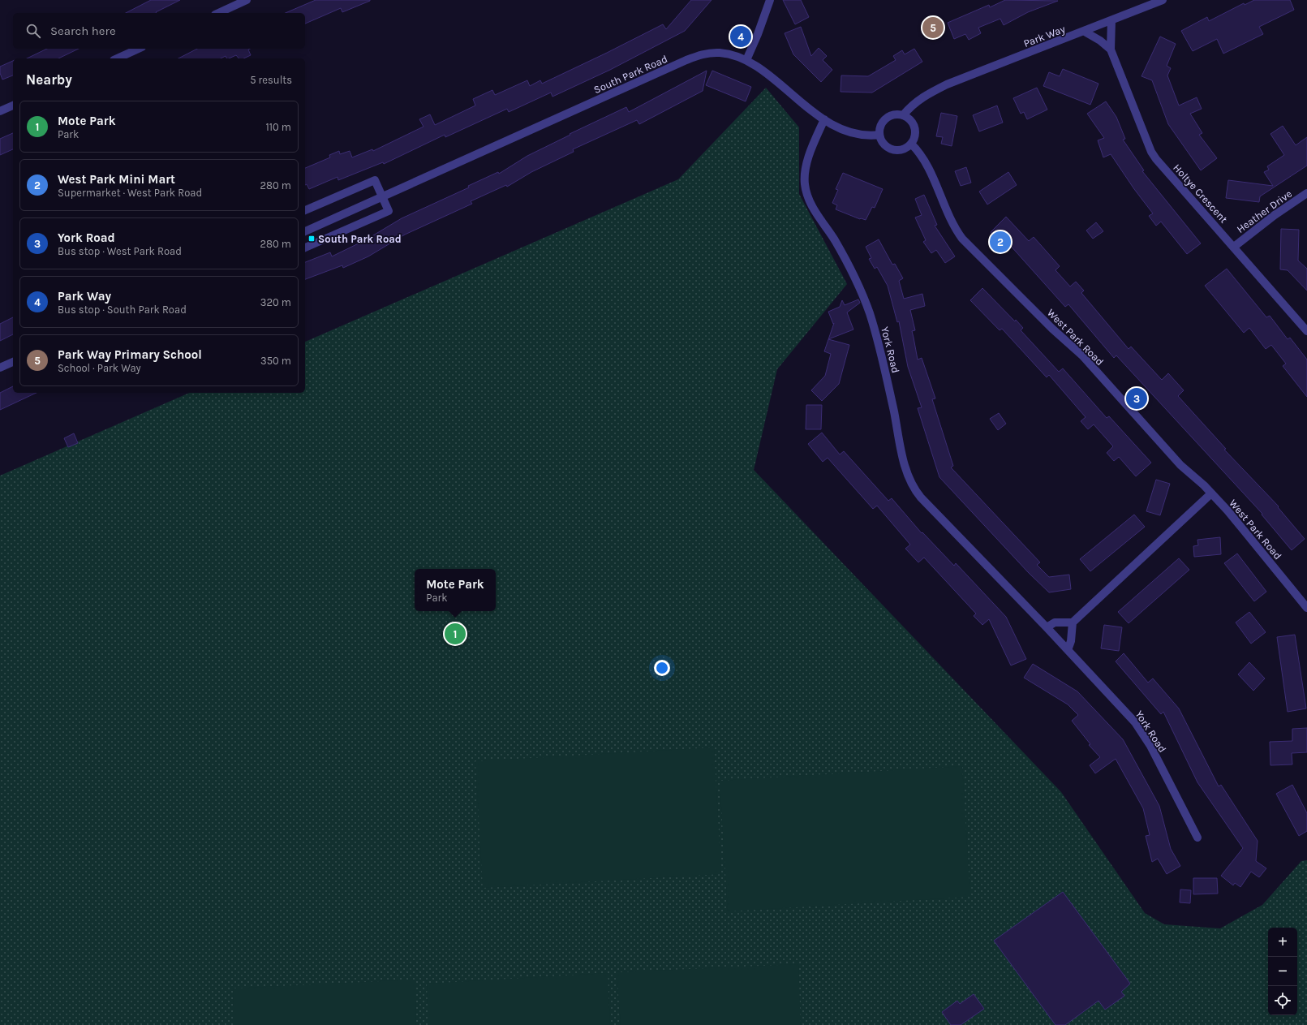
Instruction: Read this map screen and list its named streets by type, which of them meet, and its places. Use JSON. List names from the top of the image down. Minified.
{"streets":{"street":["Park Way","South Park Road","Holtye Crescent","Heather Drive","West Park Road","York Road"]},"crossings":[["Park Way","South Park Road"],["Park Way","Holtye Crescent"],["Park Way","West Park Road"],["South Park Road","West Park Road"],["South Park Road","York Road"],["Holtye Crescent","Heather Drive"]],"places":{"transit":["South Park Road"]},"page":{"search":"Search here","pins":["5","4","2","3","1"],"heading":["Nearby","5 results"],"list":[{"mark":"1","name":"Mote Park","note":"Park","value":"110 m"},{"mark":"2","name":"West Park Mini Mart","note":"Supermarket · West Park Road","value":"280 m"},{"mark":"3","name":"York Road","note":"Bus stop · West Park Road","value":"280 m"},{"mark":"4","name":"Park Way","note":"Bus stop · South Park Road","value":"320 m"},{"mark":"5","name":"Park Way Primary School","note":"School · Park Way","value":"350 m"}],"popup":["Mote Park","Park"],"map_buttons":["+","−"]}}
